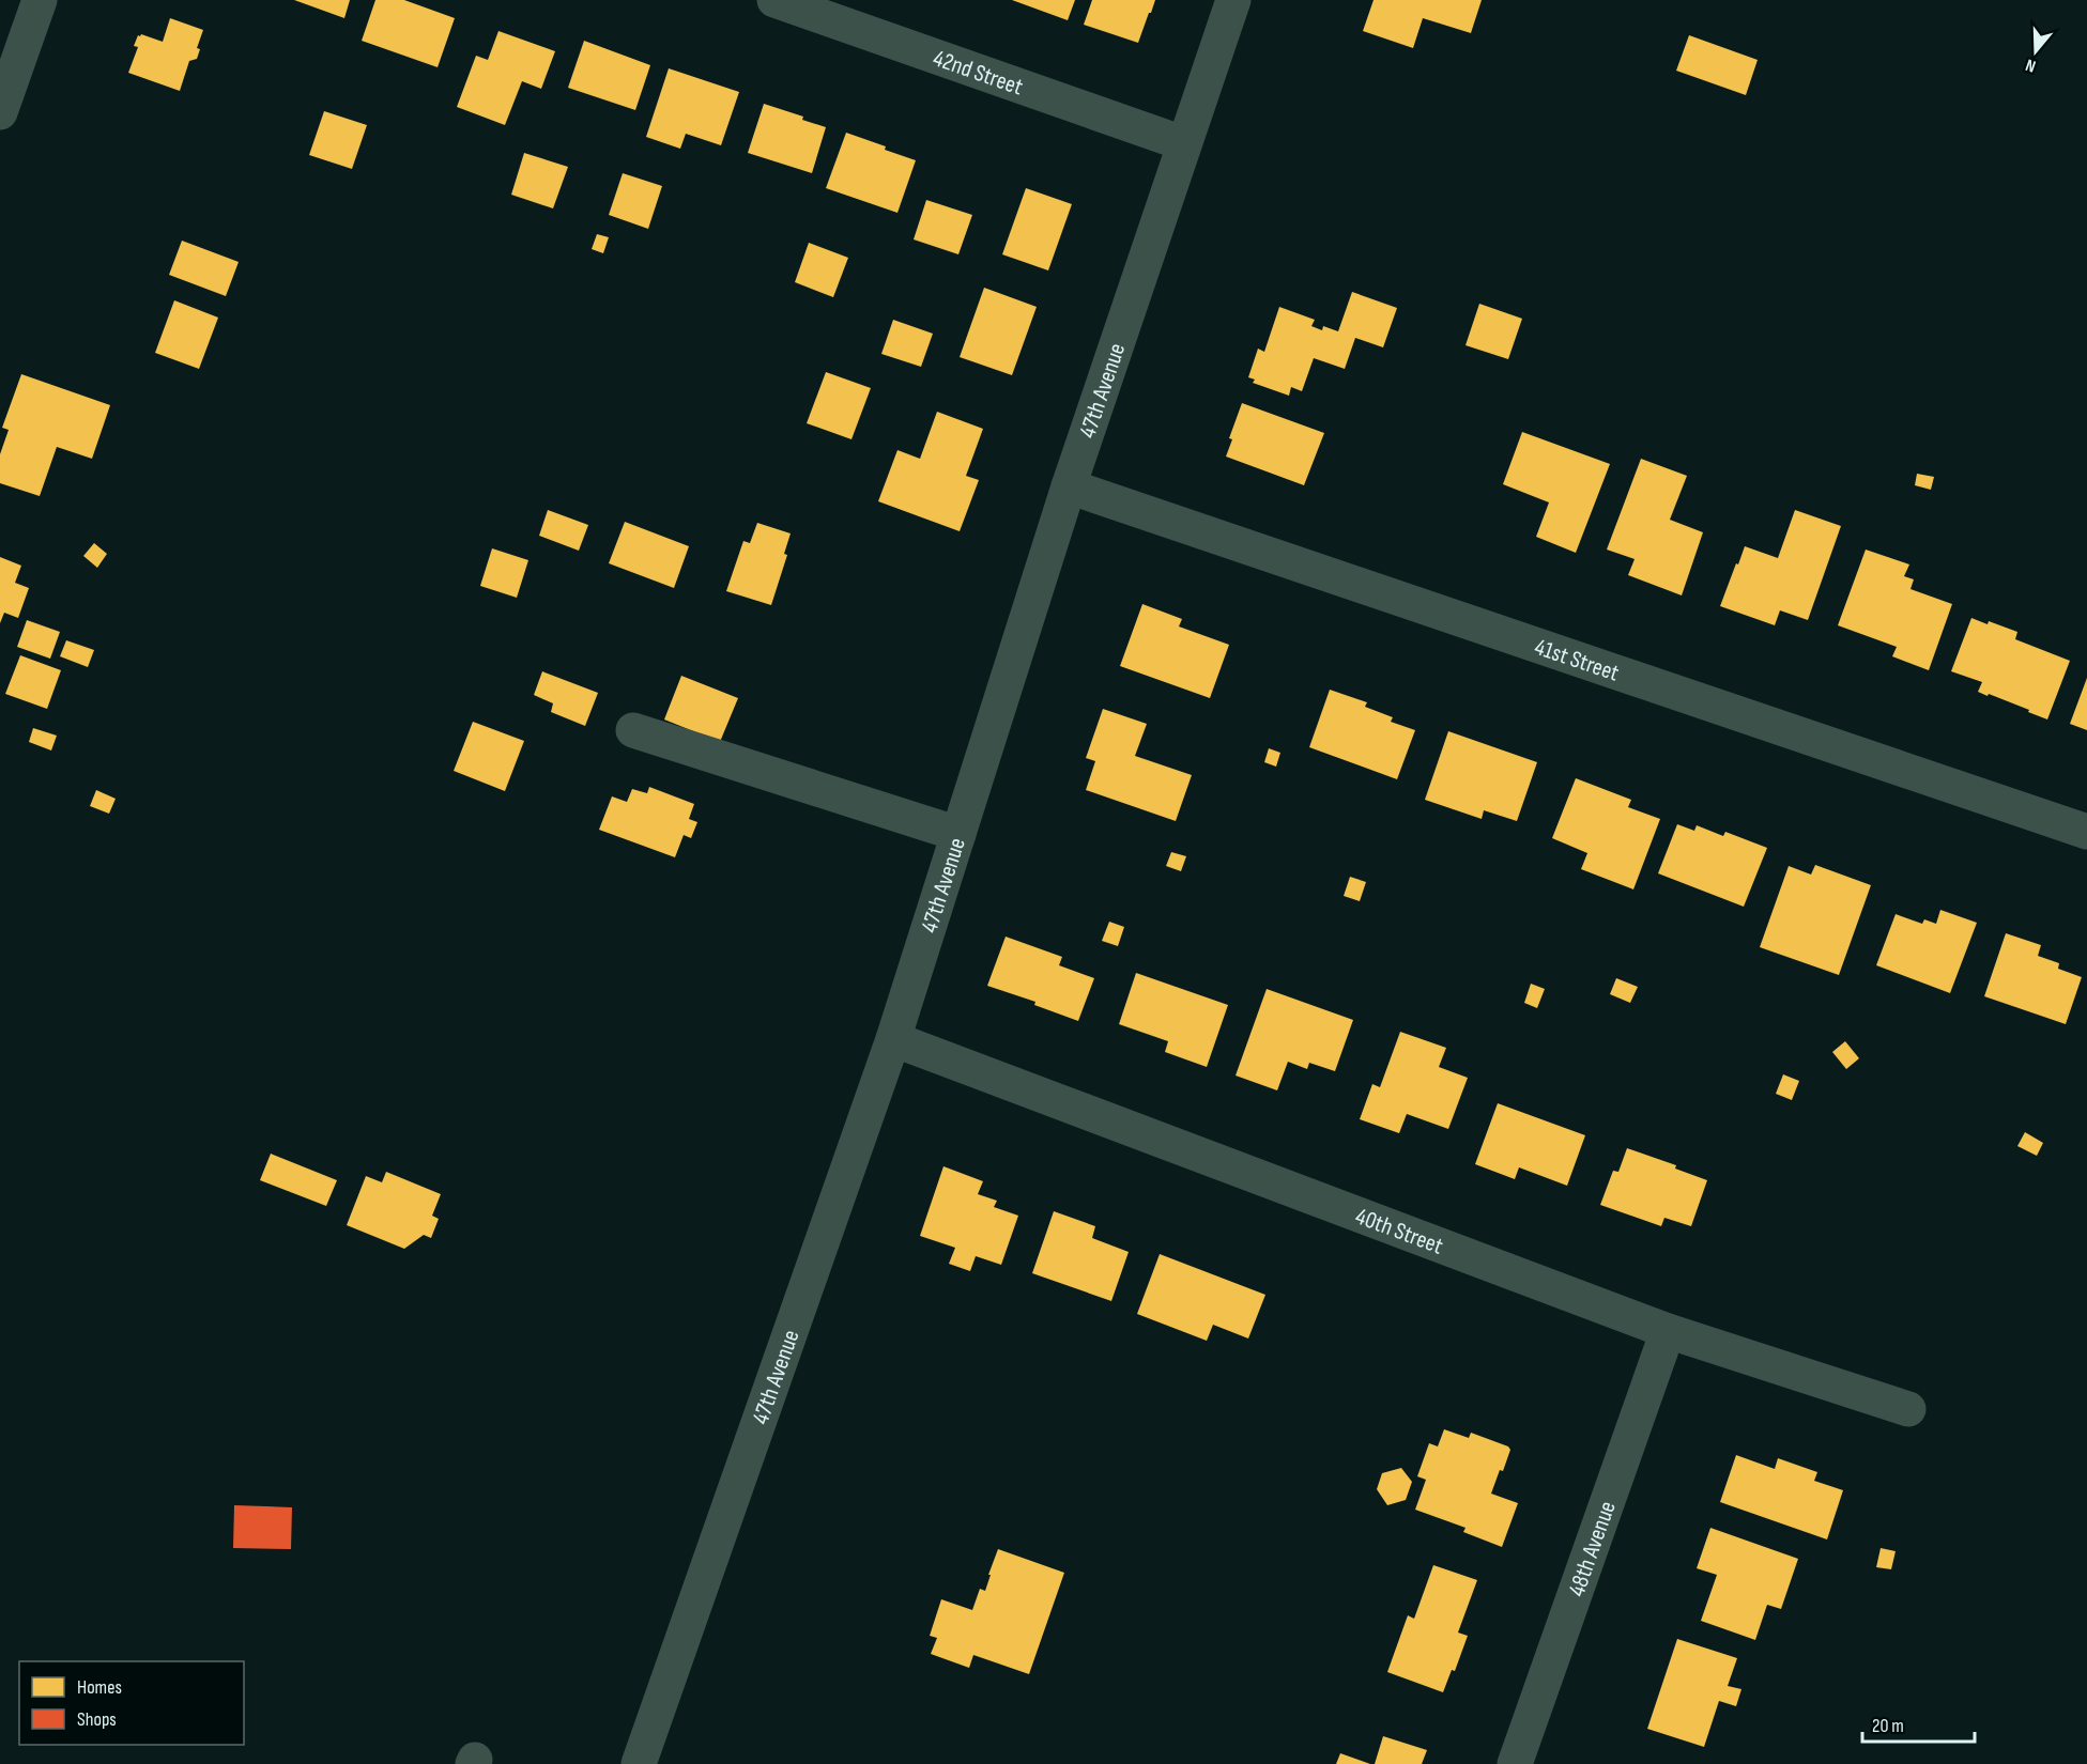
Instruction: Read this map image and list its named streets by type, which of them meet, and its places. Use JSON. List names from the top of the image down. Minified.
{"streets":{"street":["42nd Street","47th Avenue","41st Street","40th Street","48th Avenue"]},"crossings":[["42nd Street","47th Avenue"],["47th Avenue","41st Street"],["47th Avenue","40th Street"],["40th Street","48th Avenue"]],"legend":["Homes","Shops"],"scale_bar":"20 m","north":"bottom"}
